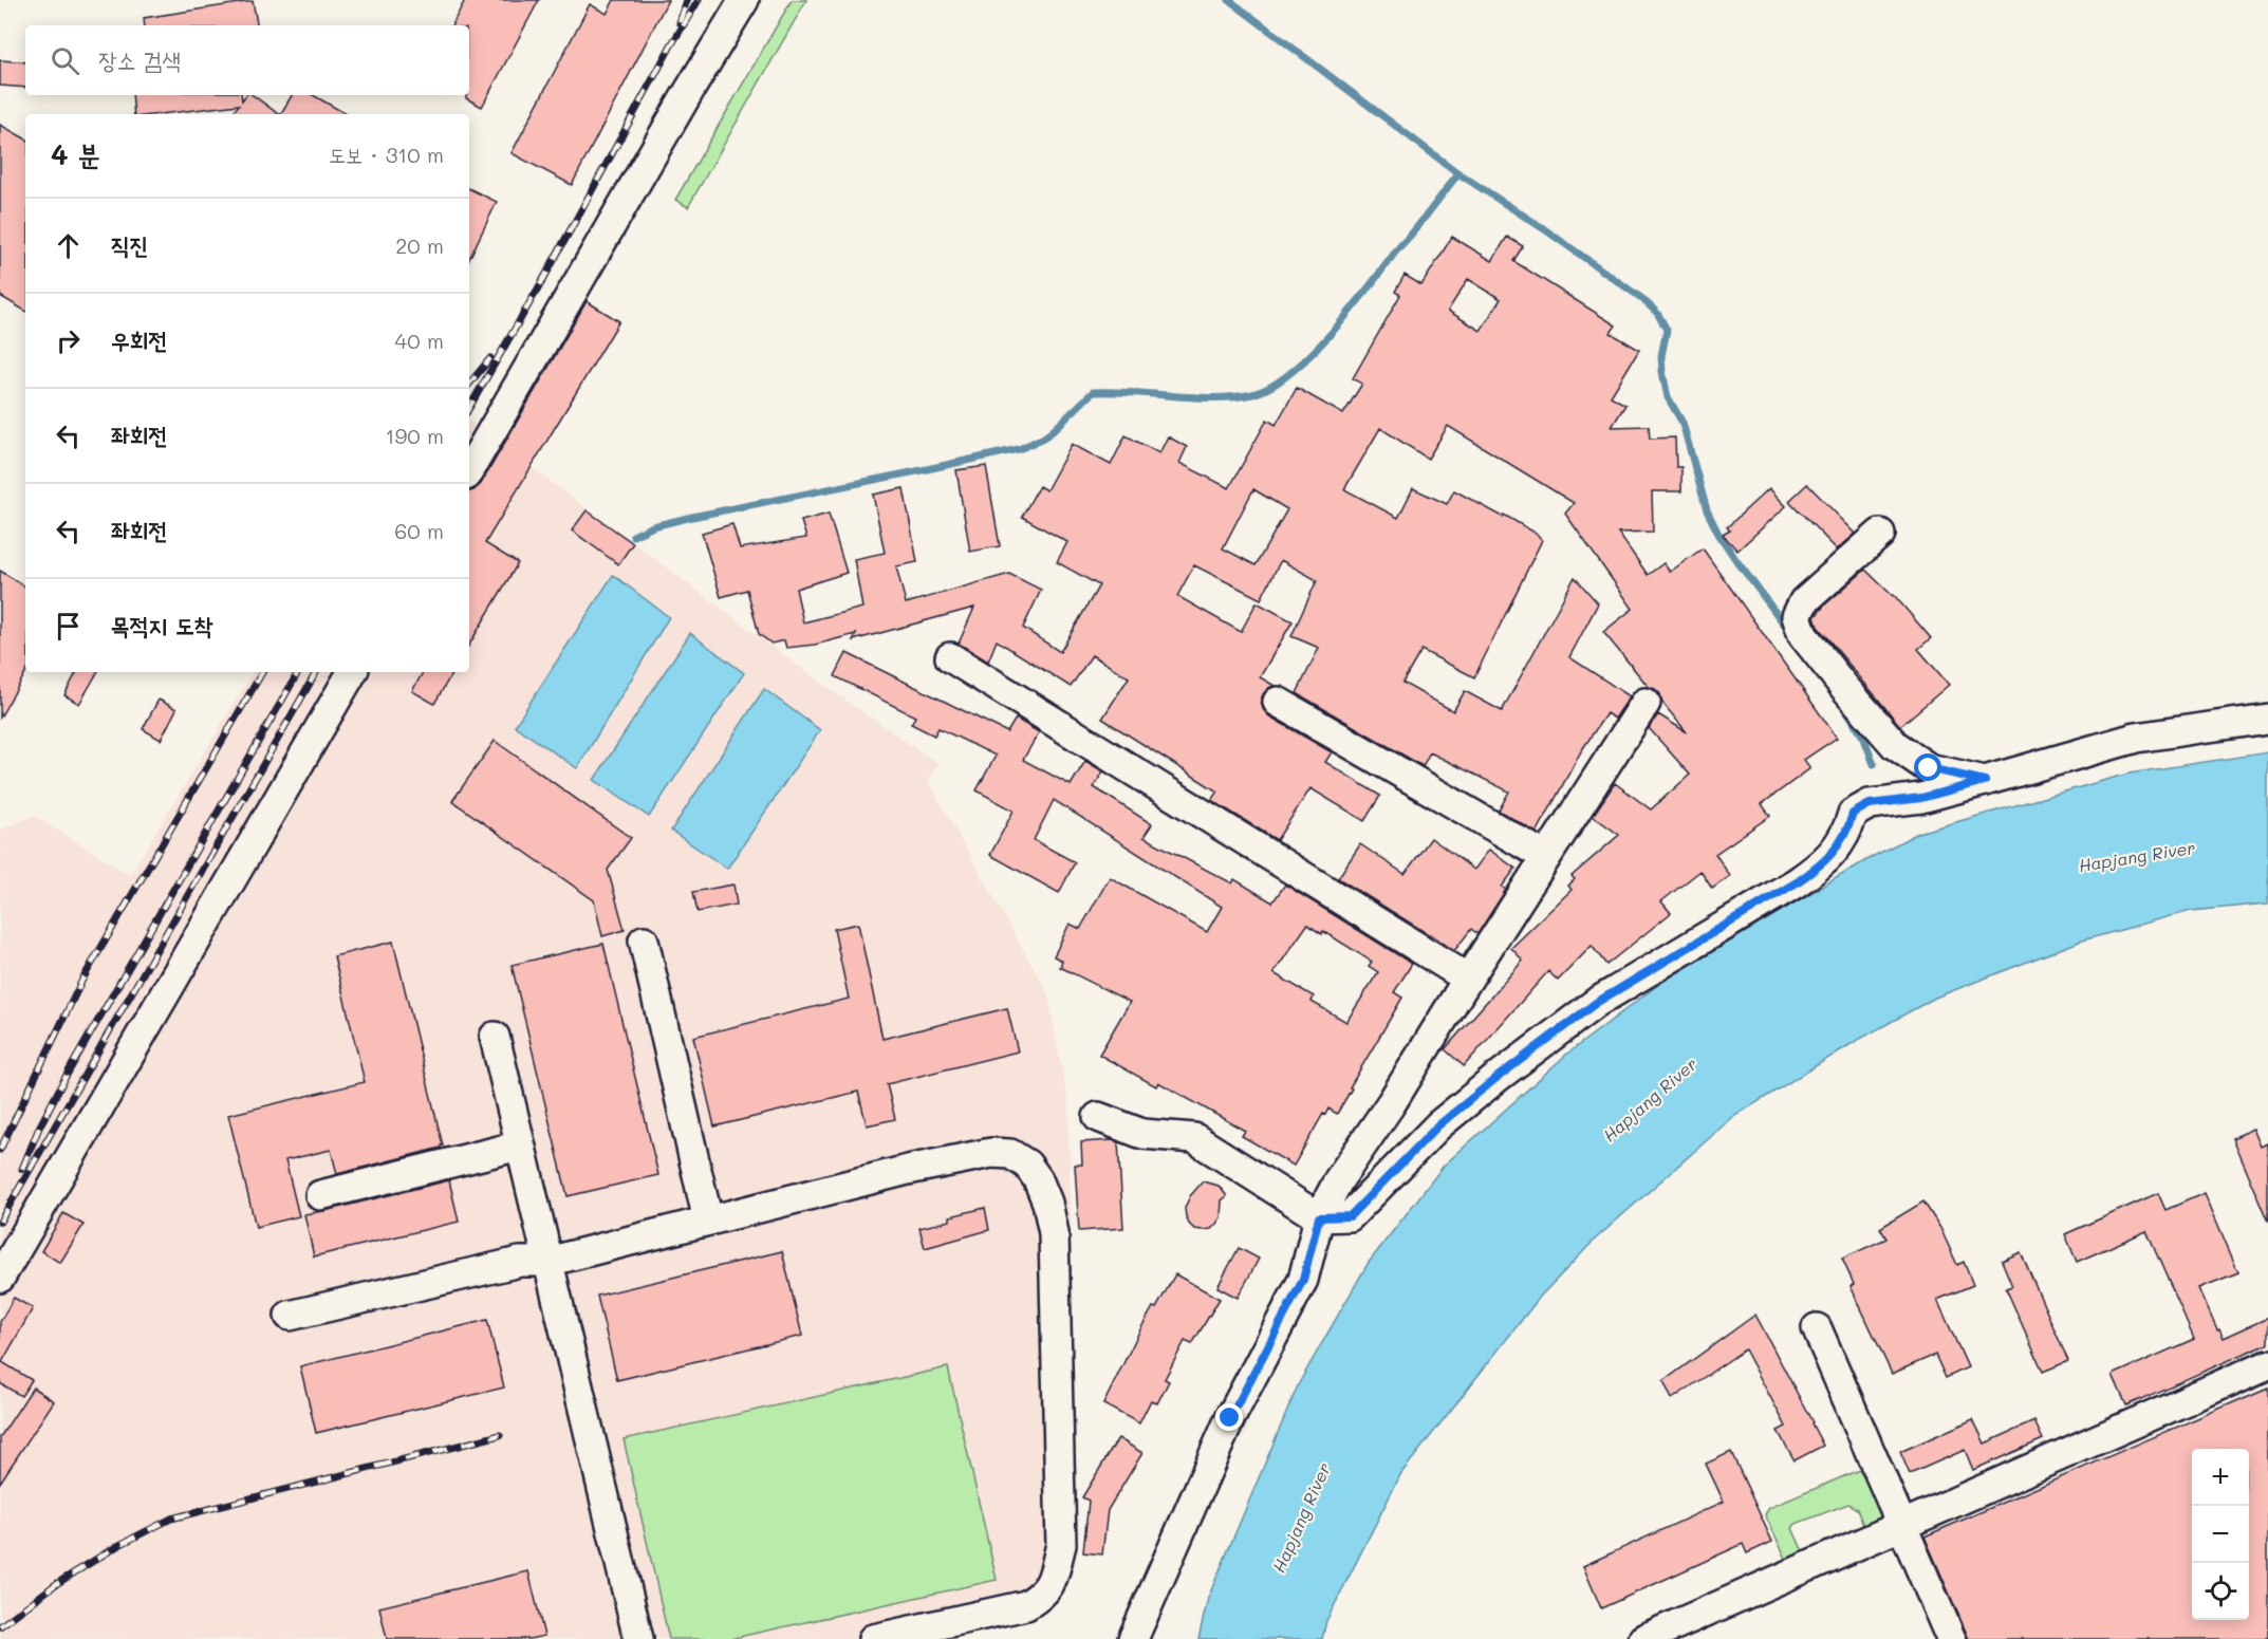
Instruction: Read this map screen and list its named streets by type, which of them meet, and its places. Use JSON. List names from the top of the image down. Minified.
{"water":["Hapjang River"],"page":{"search":"장소 검색","heading":["4 분","도보 · 310 m"],"list":[["직진","20 m"],["우회전","40 m"],["좌회전","190 m"],["좌회전","60 m"],"목적지 도착"],"map_buttons":["+","−"]}}
